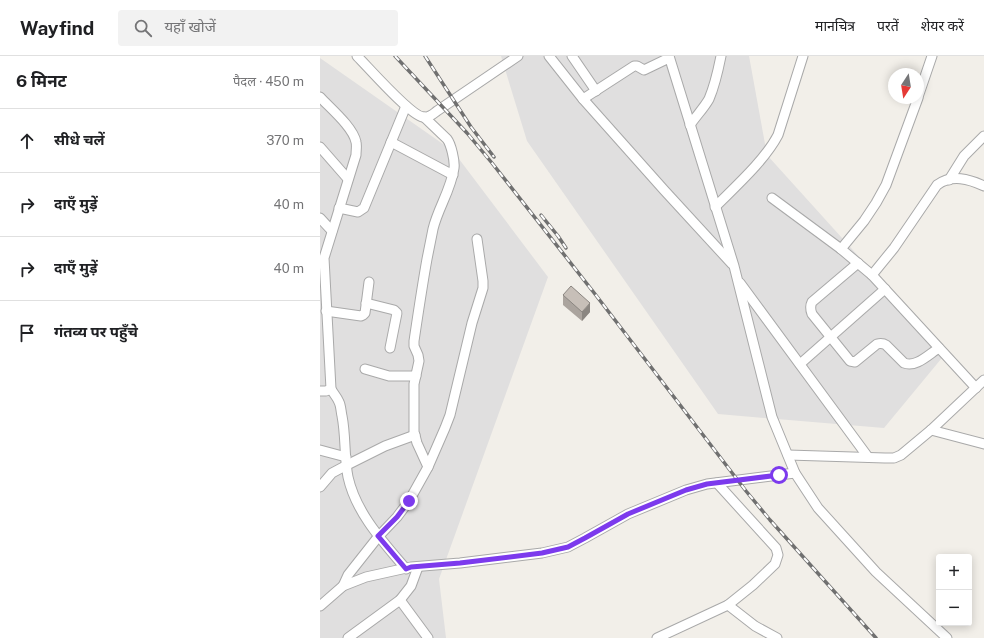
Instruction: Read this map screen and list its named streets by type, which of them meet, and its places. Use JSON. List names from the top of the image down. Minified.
{"north":"bottom","page":{"header":"Wayfind","search":"यहाँ खोजें","nav":["मानचित्र","परतें","शेयर करें"],"heading":["6 मिनट","पैदल · 450 m"],"list":[["सीधे चलें","370 m"],["दाएँ मुड़ें","40 m"],["दाएँ मुड़ें","40 m"],"गंतव्य पर पहुँचे"],"map_buttons":["+","−"]}}
